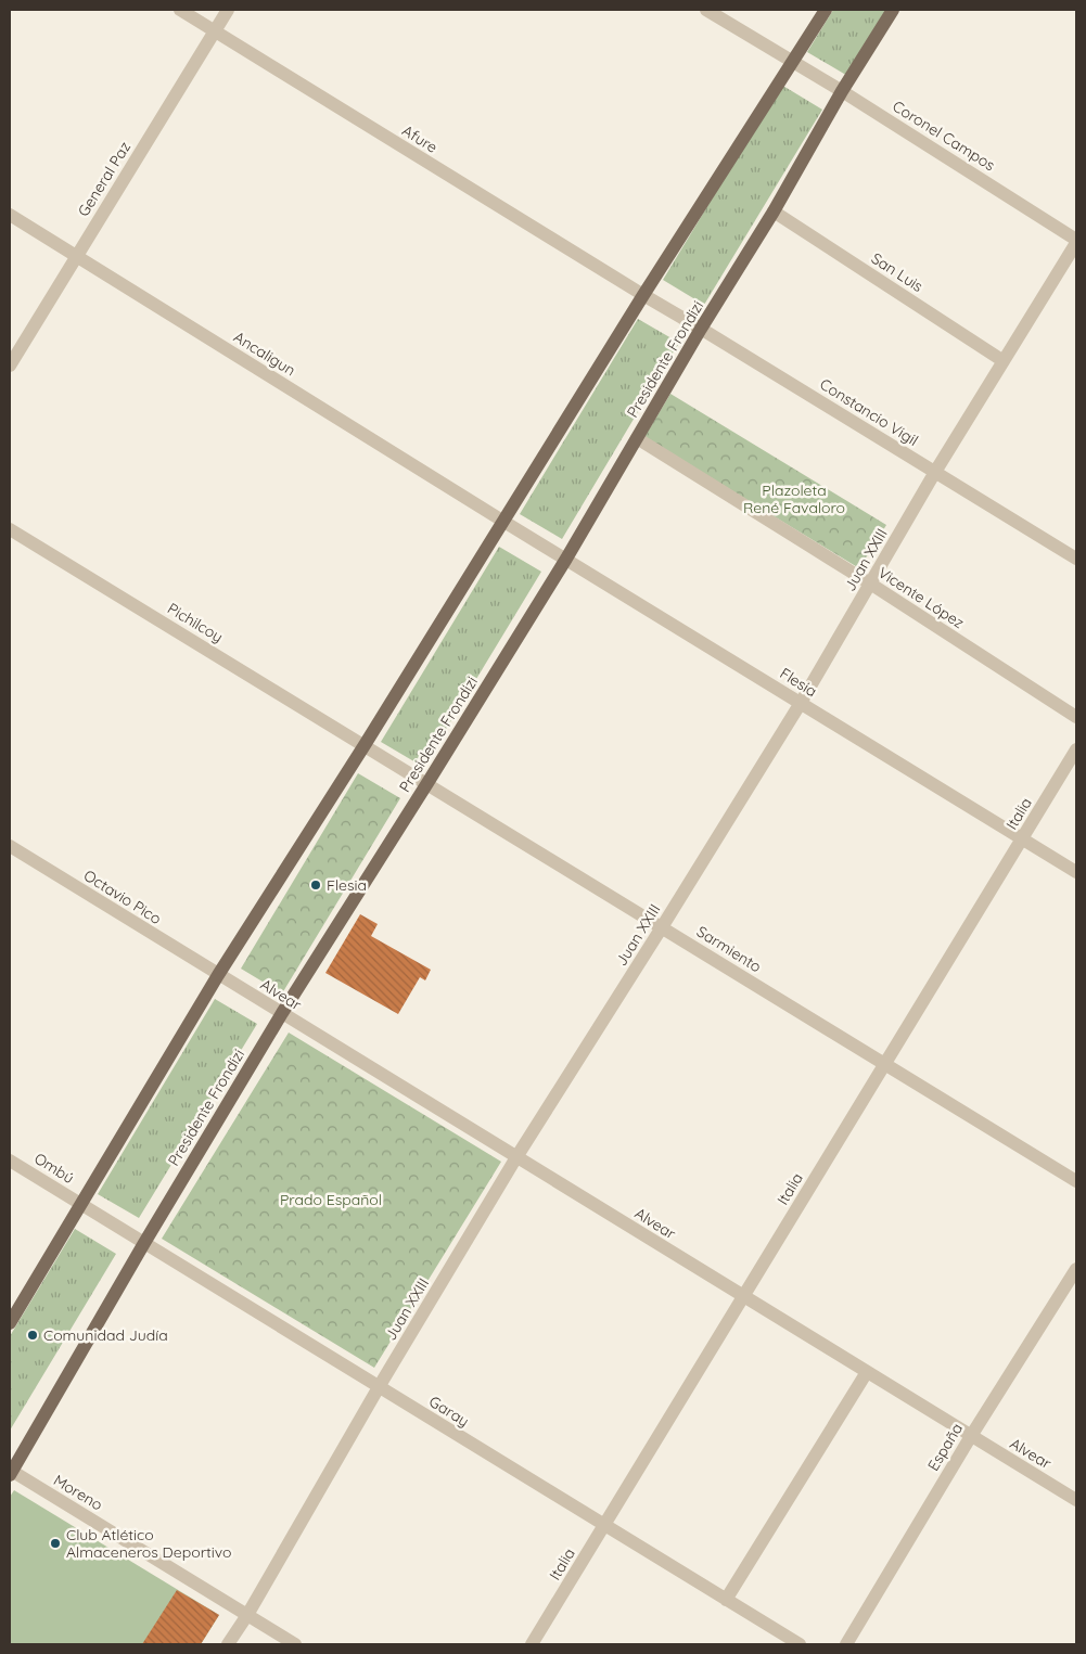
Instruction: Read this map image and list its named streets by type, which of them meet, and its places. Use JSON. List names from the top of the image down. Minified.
{"streets":{"main road":["Presidente Frondizi"],"street":["Coronel Campos","Afure","General Paz","San Luis","Ancaligun","Constancio Vigil","Juan XXIII","Vicente López","Pichilcoy","Flesia","Italia","Octavio Pico","Sarmiento","Alvear","Ombú","Garay","España","Moreno"]},"crossings":[["Coronel Campos","Presidente Frondizi"],["Coronel Campos","Juan XXIII"],["Afure","General Paz"],["Afure","Constancio Vigil"],["General Paz","Ancaligun"],["San Luis","Presidente Frondizi"],["San Luis","Juan XXIII"],["Ancaligun","Flesia"],["Presidente Frondizi","Constancio Vigil"],["Presidente Frondizi","Vicente López"],["Presidente Frondizi","Flesia"],["Presidente Frondizi","Sarmiento"],["Presidente Frondizi","Alvear"],["Presidente Frondizi","Garay"],["Presidente Frondizi","Moreno"],["Constancio Vigil","Juan XXIII"],["Juan XXIII","Vicente López"],["Juan XXIII","Flesia"],["Juan XXIII","Sarmiento"],["Juan XXIII","Alvear"],["Juan XXIII","Garay"],["Juan XXIII","Moreno"],["Pichilcoy","Sarmiento"],["Flesia","Italia"],["Italia","Sarmiento"],["Italia","Alvear"],["Italia","Garay"],["Octavio Pico","Alvear"],["Alvear","España"],["Ombú","Garay"]],"parks":["Plazoleta René Favaloro","Prado Español"],"places":["Flesia","Comunidad Judía","Club Atlético Almaceneros Deportivo"]}
